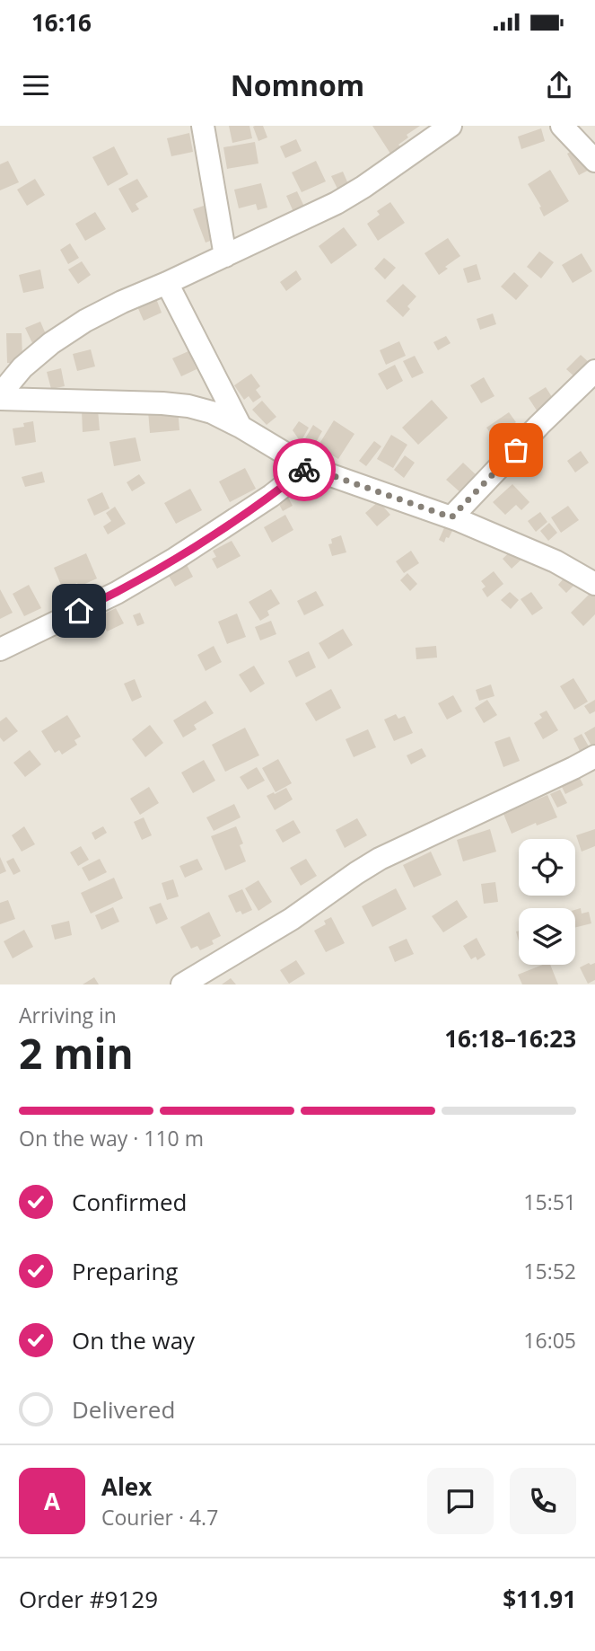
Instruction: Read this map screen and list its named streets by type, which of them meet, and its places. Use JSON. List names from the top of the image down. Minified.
{"page":{"status":"16:16","header":"Nomnom","heading":["2 min","Arriving in","16:18–16:23"],"panel":["Alex","Courier · 4.7","Order #9129","$11.91"],"bar":"On the way · 110 m","list":[["Confirmed","15:51"],["Preparing","15:52"],["On the way","16:05"],"Delivered"],"round":"A"}}
